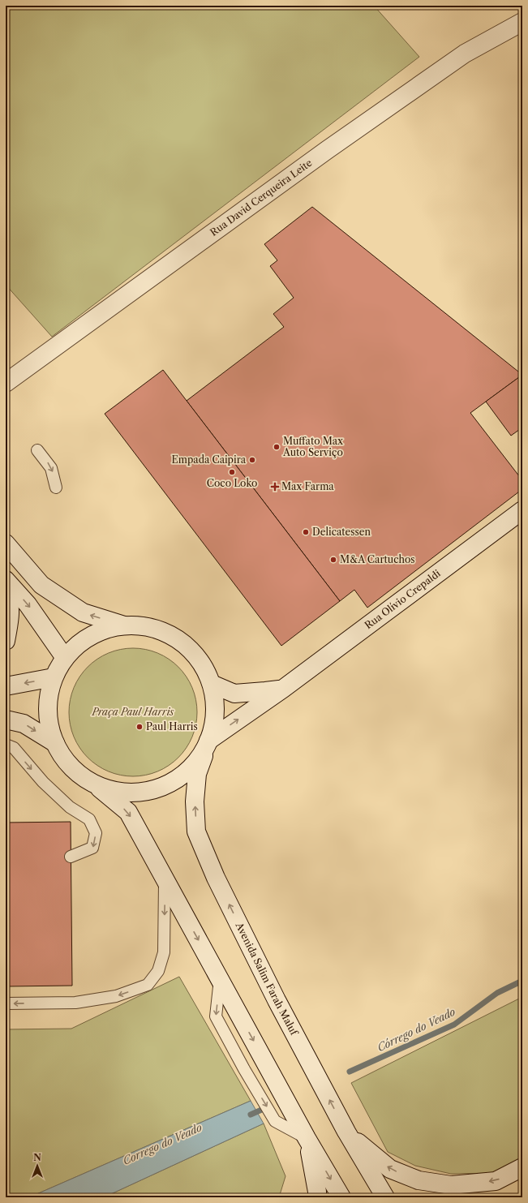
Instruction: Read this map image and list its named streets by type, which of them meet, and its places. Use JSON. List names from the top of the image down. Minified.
{"streets":{"main road":["Rua David Cerqueira Leite","Rua Olívio Crepaldi","Avenida Salim Farah Maluf"]},"crossings":[["Rua Olívio Crepaldi","Avenida Salim Farah Maluf"]],"water":["Córrego do Veado","Corrego do Veado"],"parks":["Praça Paul Harris"],"places":{"other":["Muffato Max Auto Serviço","Empada Caipira","Coco Loko","Delicatessen","M&A Cartuchos","Paul Harris"],"health":["Max Farma"]},"north":"top"}
